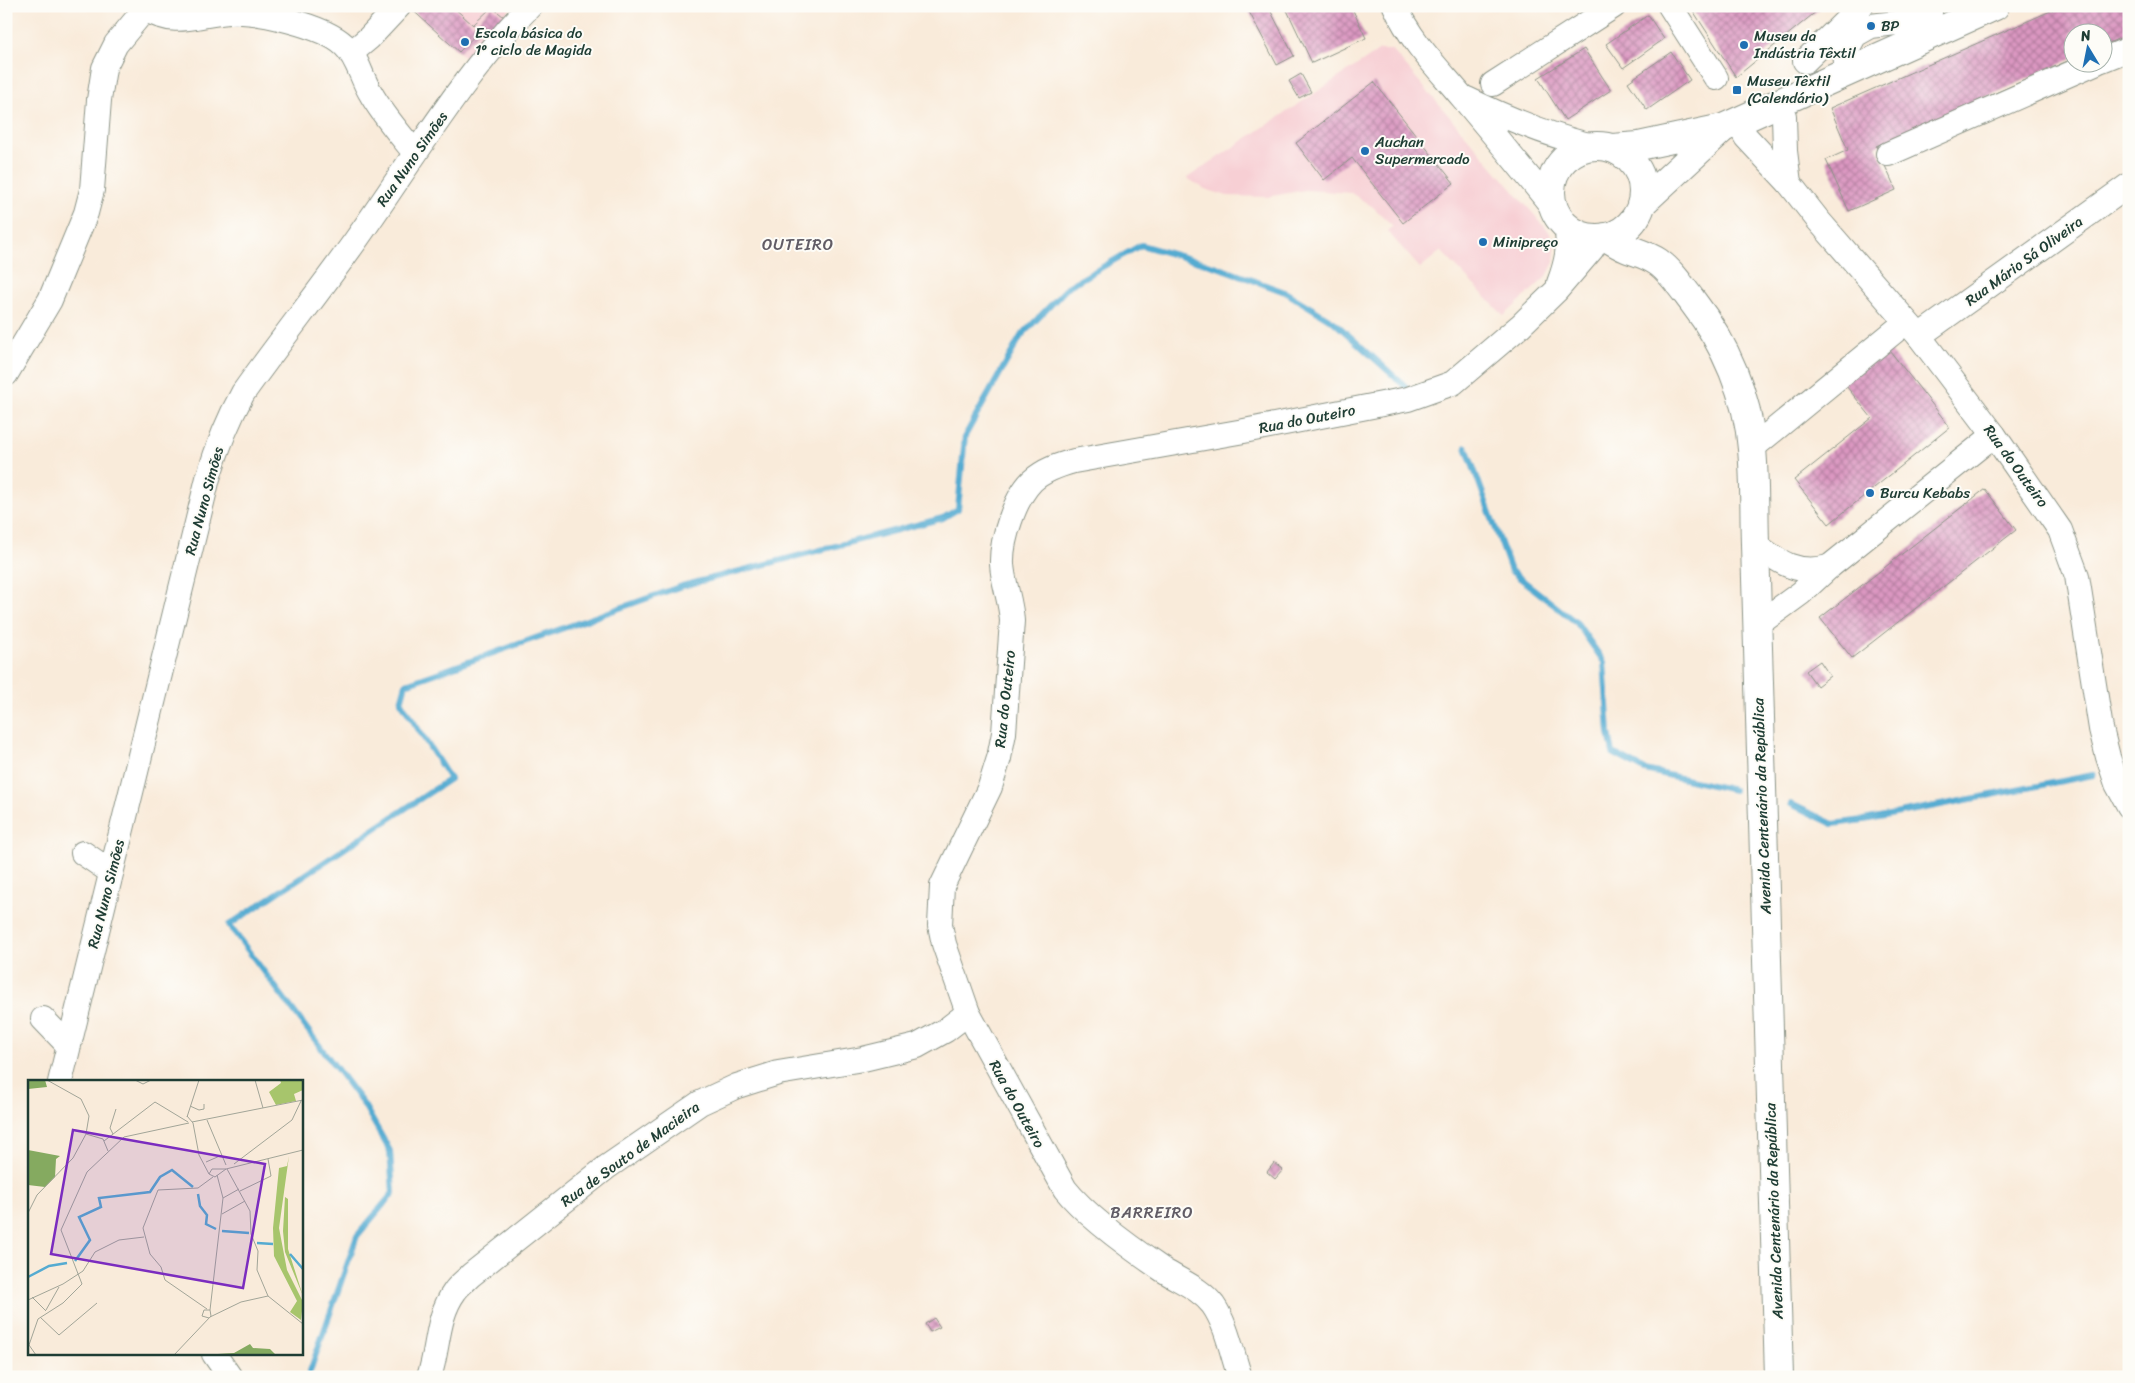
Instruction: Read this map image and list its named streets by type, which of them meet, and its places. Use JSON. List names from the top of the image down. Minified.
{"streets":{"main road":["Avenida Centenário da República"],"street":["Rua Nuno Simões","Rua Mário Sá Oliveira","Rua do Outeiro","Rua de Souto de Macieira"]},"crossings":[["Rua Mário Sá Oliveira","Rua do Outeiro"],["Rua Mário Sá Oliveira","Avenida Centenário da República"],["Rua do Outeiro","Avenida Centenário da República"],["Rua do Outeiro","Rua de Souto de Macieira"]],"districts":["OUTEIRO","BARREIRO"],"places":{"other":["BP","Escola básica do 1º ciclo de Magida","Museu da Indústria Têxtil","Auchan Supermercado","Minipreço","Burcu Kebabs"],"transit":["Museu Têxtil (Calendário)"]},"north":"top"}
